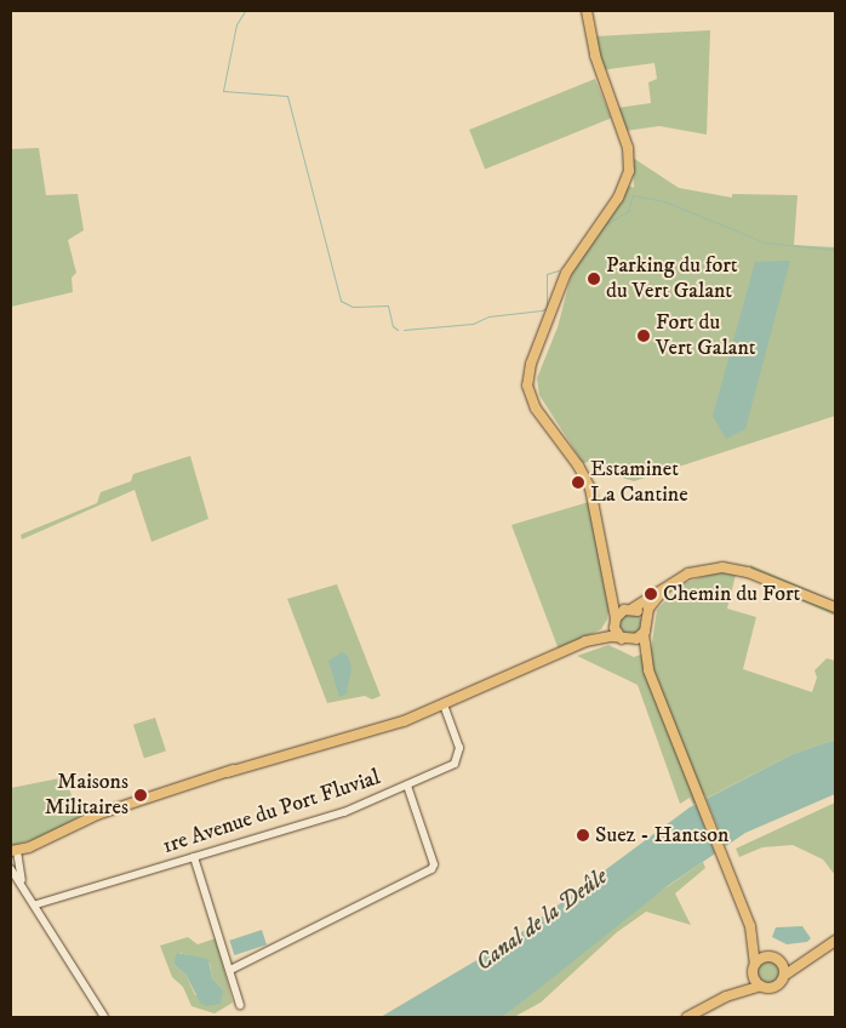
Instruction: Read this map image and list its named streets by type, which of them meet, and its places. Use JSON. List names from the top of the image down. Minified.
{"streets":{"street":["1re Avenue du Port Fluvial"]},"water":["Canal de la Deûle"],"places":["Parking du fort du Vert Galant","Fort du Vert Galant","Estaminet La Cantine","Chemin du Fort","Maisons Militaires","Suez - Hantson"]}
